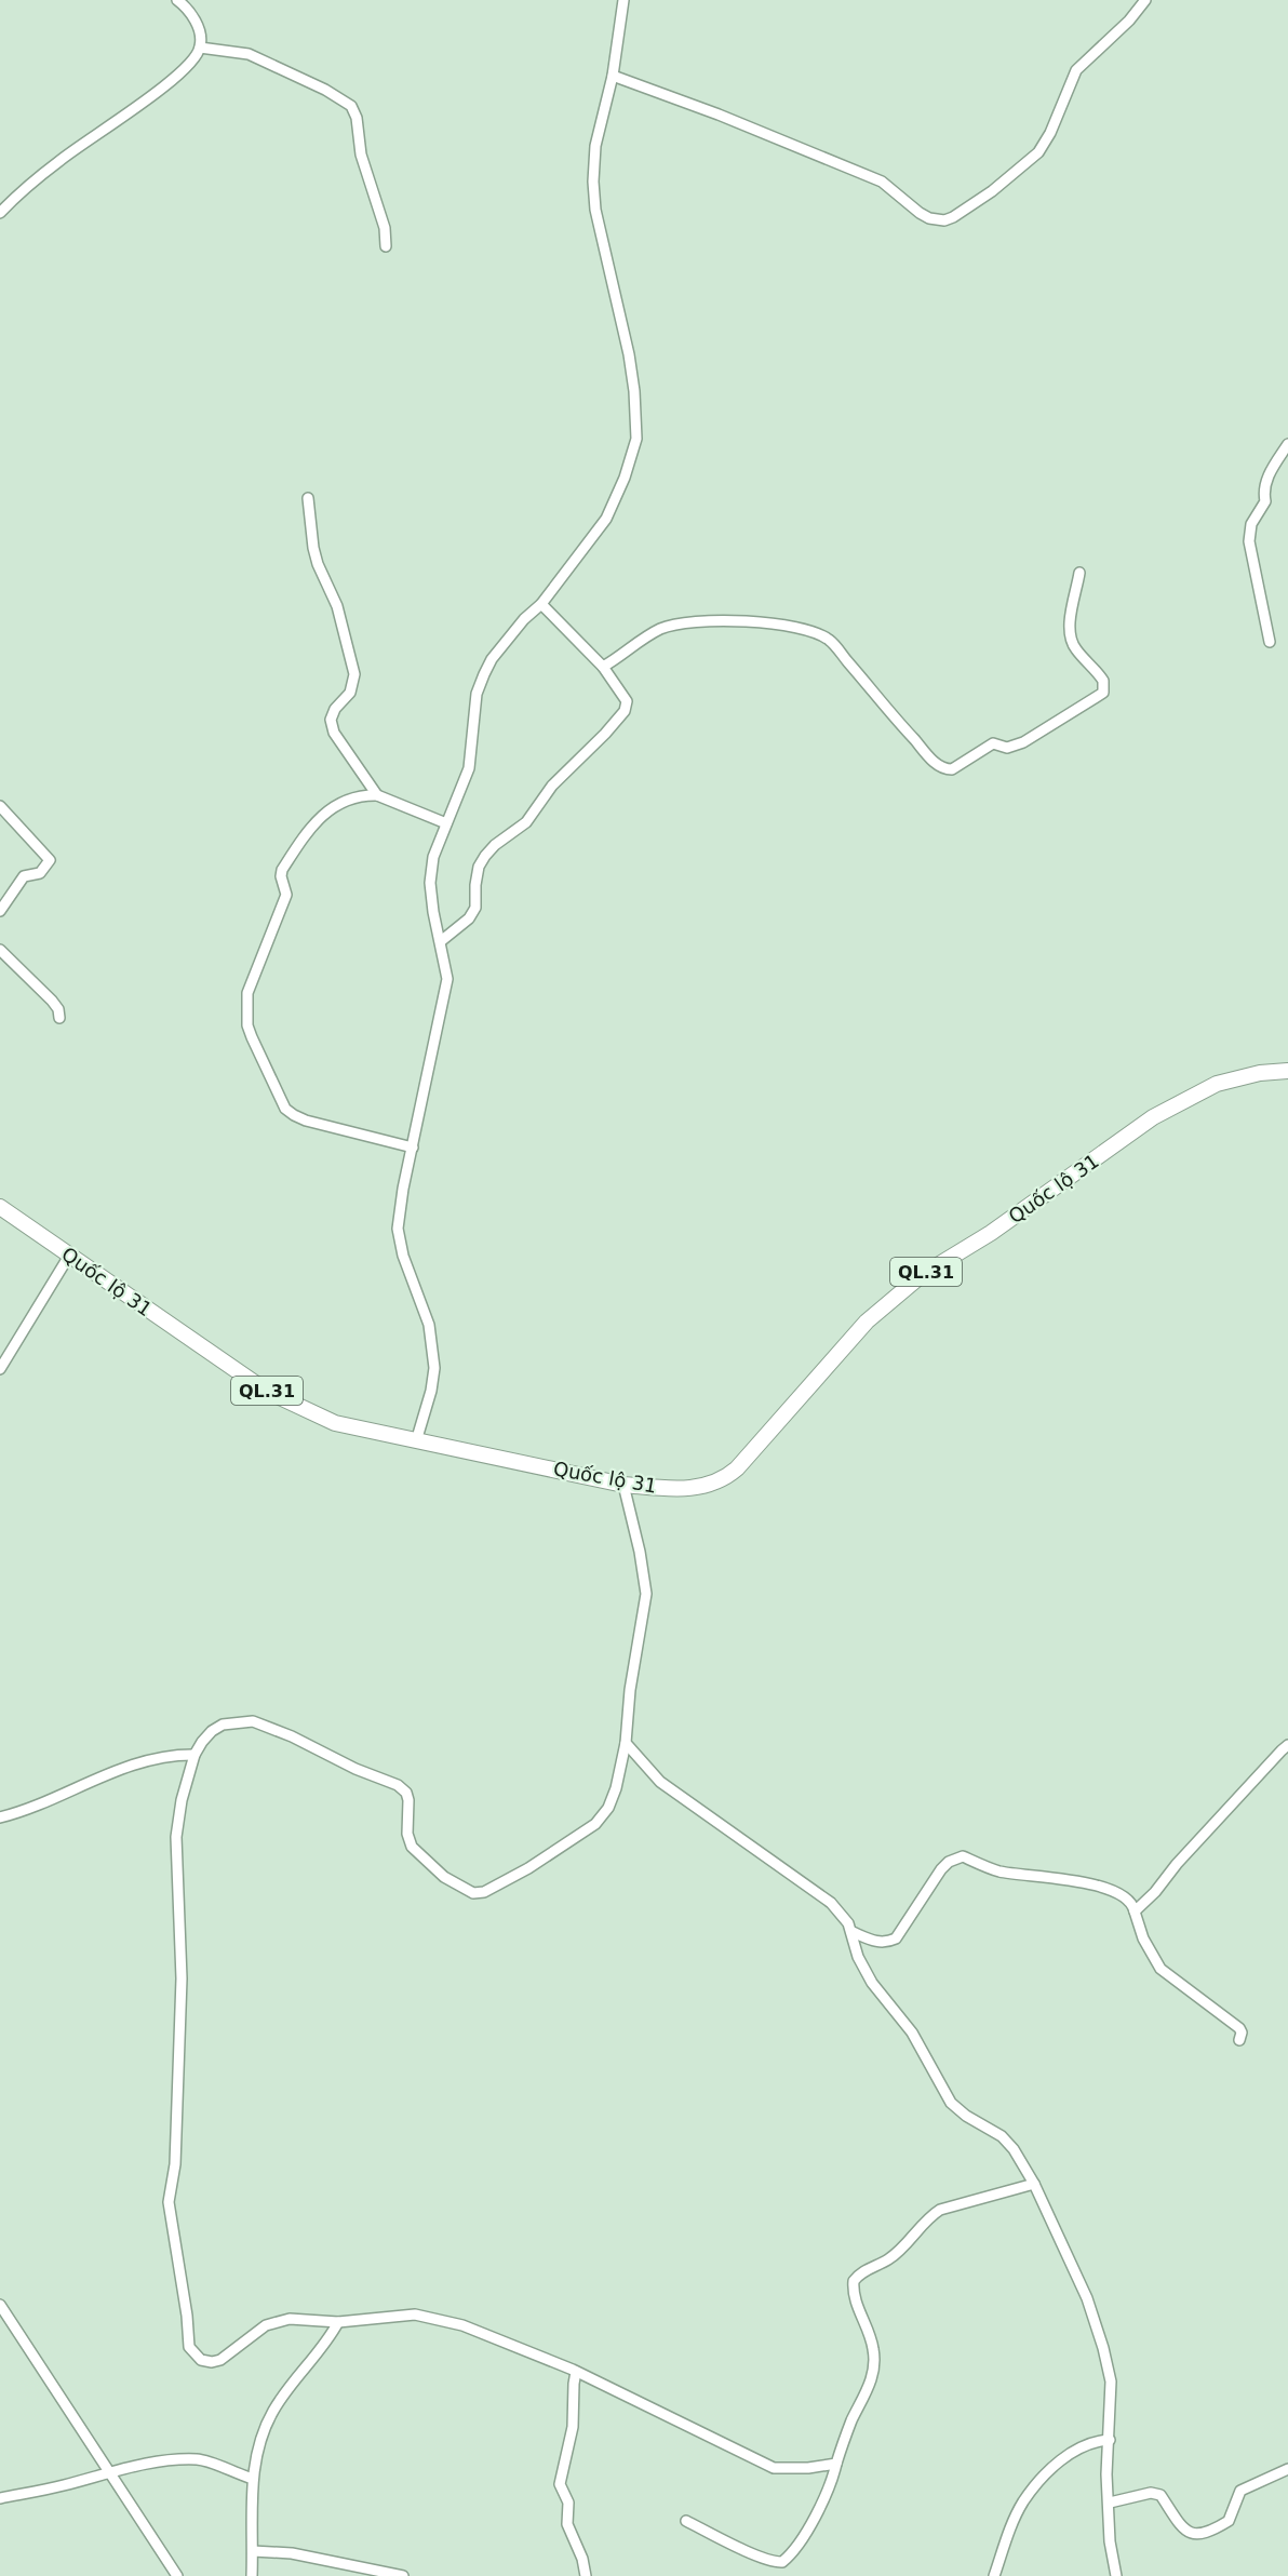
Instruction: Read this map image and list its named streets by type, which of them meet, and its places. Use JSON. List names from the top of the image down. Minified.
{"streets":{"highway":["Quốc lộ 31","QL.31"]}}
